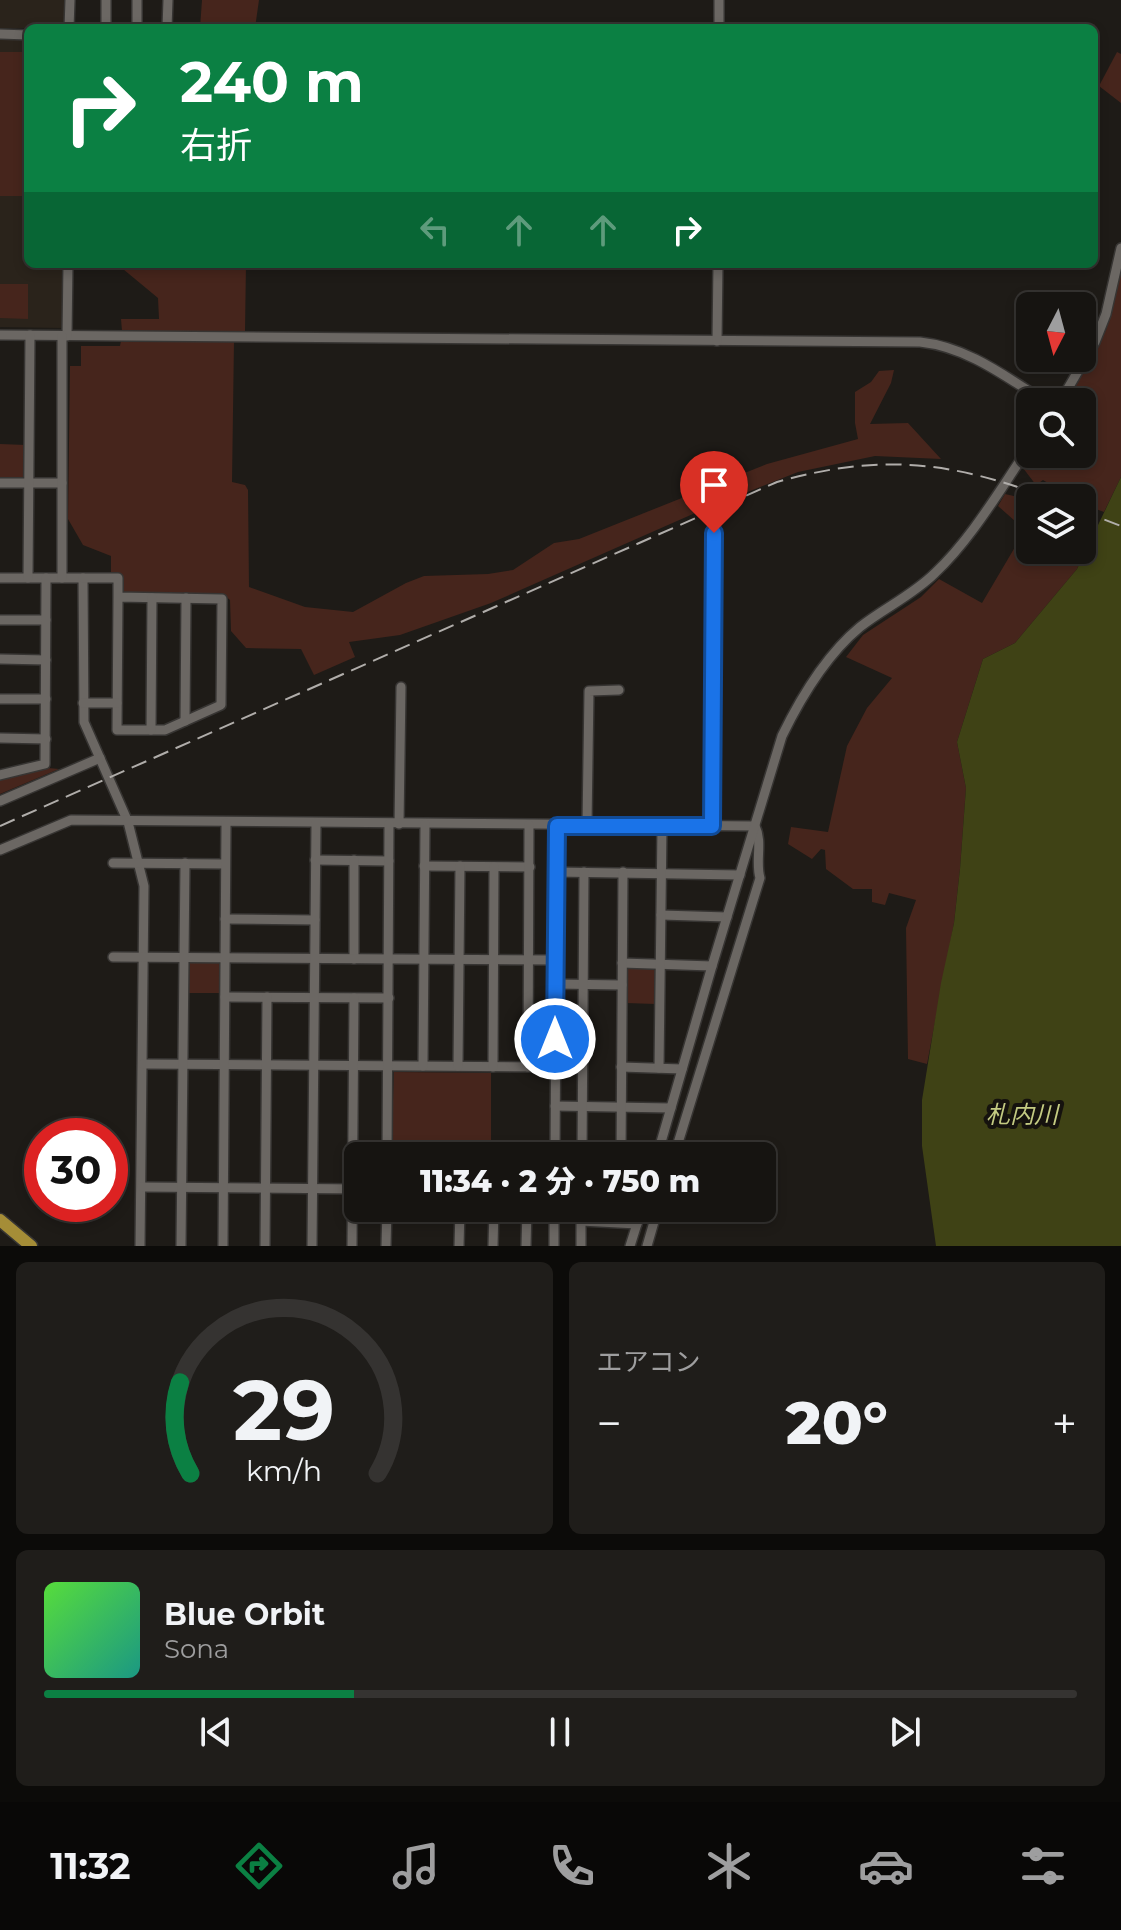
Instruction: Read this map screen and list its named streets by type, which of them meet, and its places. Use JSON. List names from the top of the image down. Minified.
{"water":["札内川"],"north":"bottom","page":{"turn":["240 m","右折"],"limit":"30","trip":"11:34 · 2 分 · 750 m","tile":"エアコン","heat":["−","20°","+"],"song":["Blue Orbit","Sona"],"tabs":"11:32","gauge":["29","km/h"]}}
